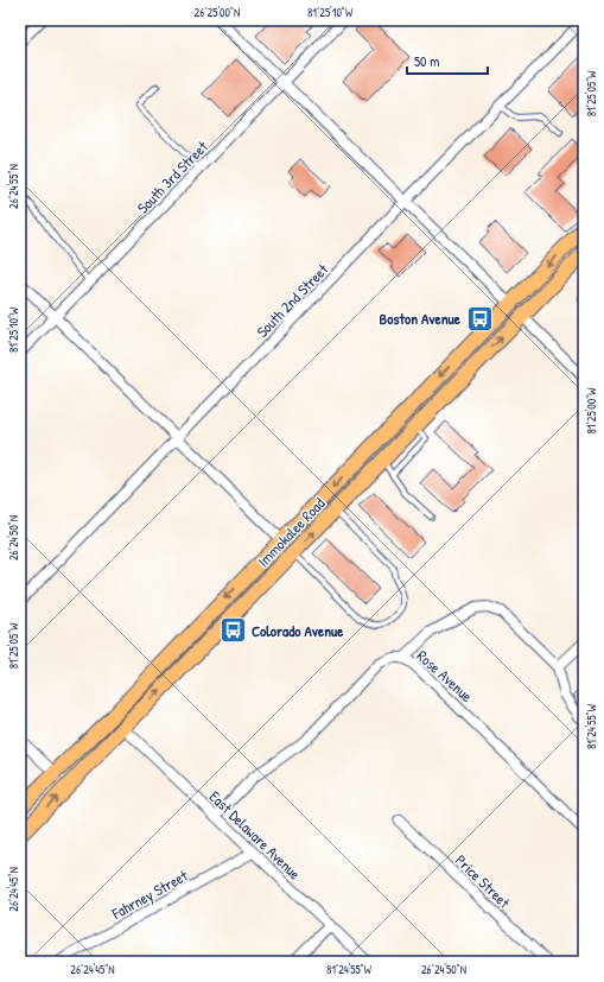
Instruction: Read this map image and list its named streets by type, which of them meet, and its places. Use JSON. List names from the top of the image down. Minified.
{"streets":{"main road":["Immokalee Road"],"street":["South 3rd Street","South 2nd Street","Rose Avenue","East Delaware Avenue","Price Street","Fahrney Street"]},"crossings":[["Immokalee Road","East Delaware Avenue"],["Rose Avenue","East Delaware Avenue"],["East Delaware Avenue","Fahrney Street"]],"places":{"bus stop":["Boston Avenue","Colorado Avenue"]},"scale_bar":"50 m","coordinates":["26°25'00\"N","81°25'10\"W","81°25'05\"W","26°24'55\"N","81°25'00\"W","26°24'50\"N","81°24'55\"W","26°24'45\"N"]}
